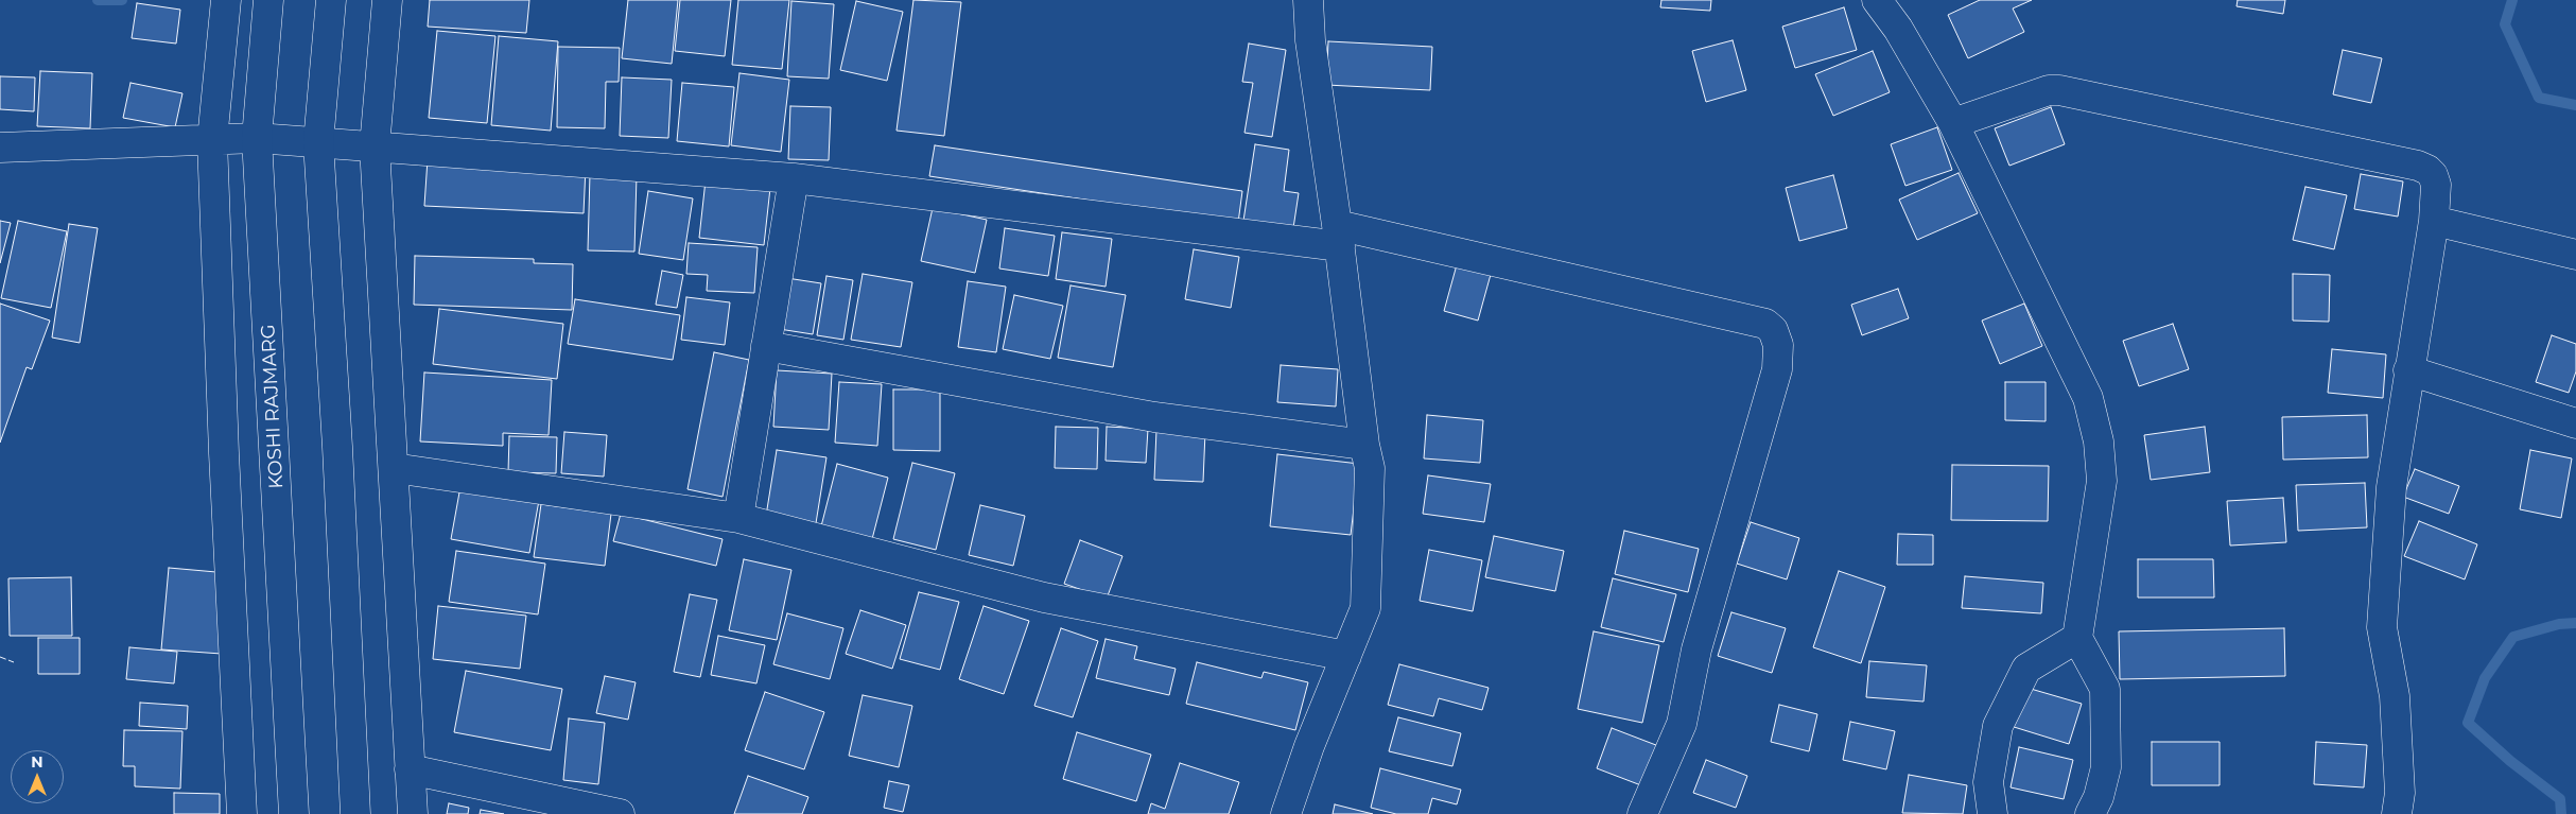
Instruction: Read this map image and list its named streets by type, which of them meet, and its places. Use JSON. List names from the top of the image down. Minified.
{"streets":{"street":["KOSHI RAJMARG"]},"north":"top"}
